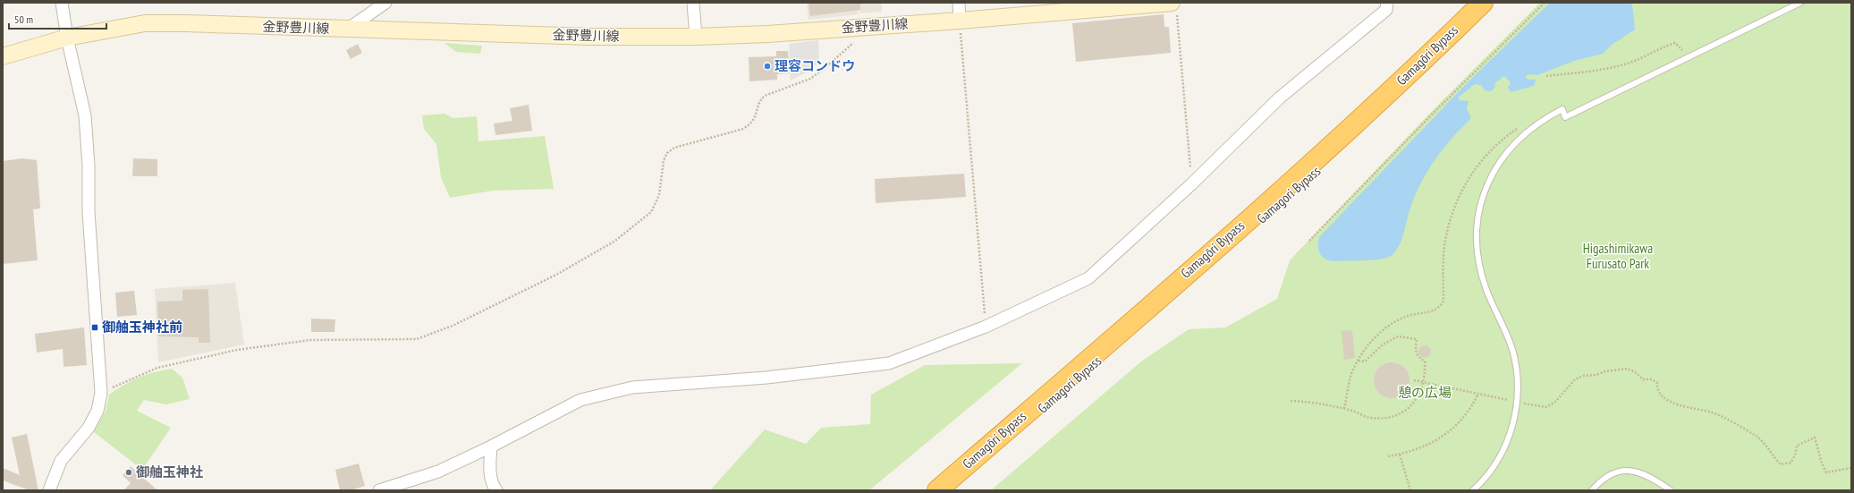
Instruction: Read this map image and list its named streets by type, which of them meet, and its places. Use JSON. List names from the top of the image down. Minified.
{"streets":{"highway":["Gamagōri Bypass","Gamagori Bypass"],"main road":["金野豊川線"]},"crossings":[["Gamagōri Bypass","Gamagori Bypass"]],"parks":["Higashimikawa Furusato Park","憩の広場"],"places":{"other":["理容コンドウ","御舳玉神社"],"transit":["御舳玉神社前"]},"scale_bar":"50 m"}
